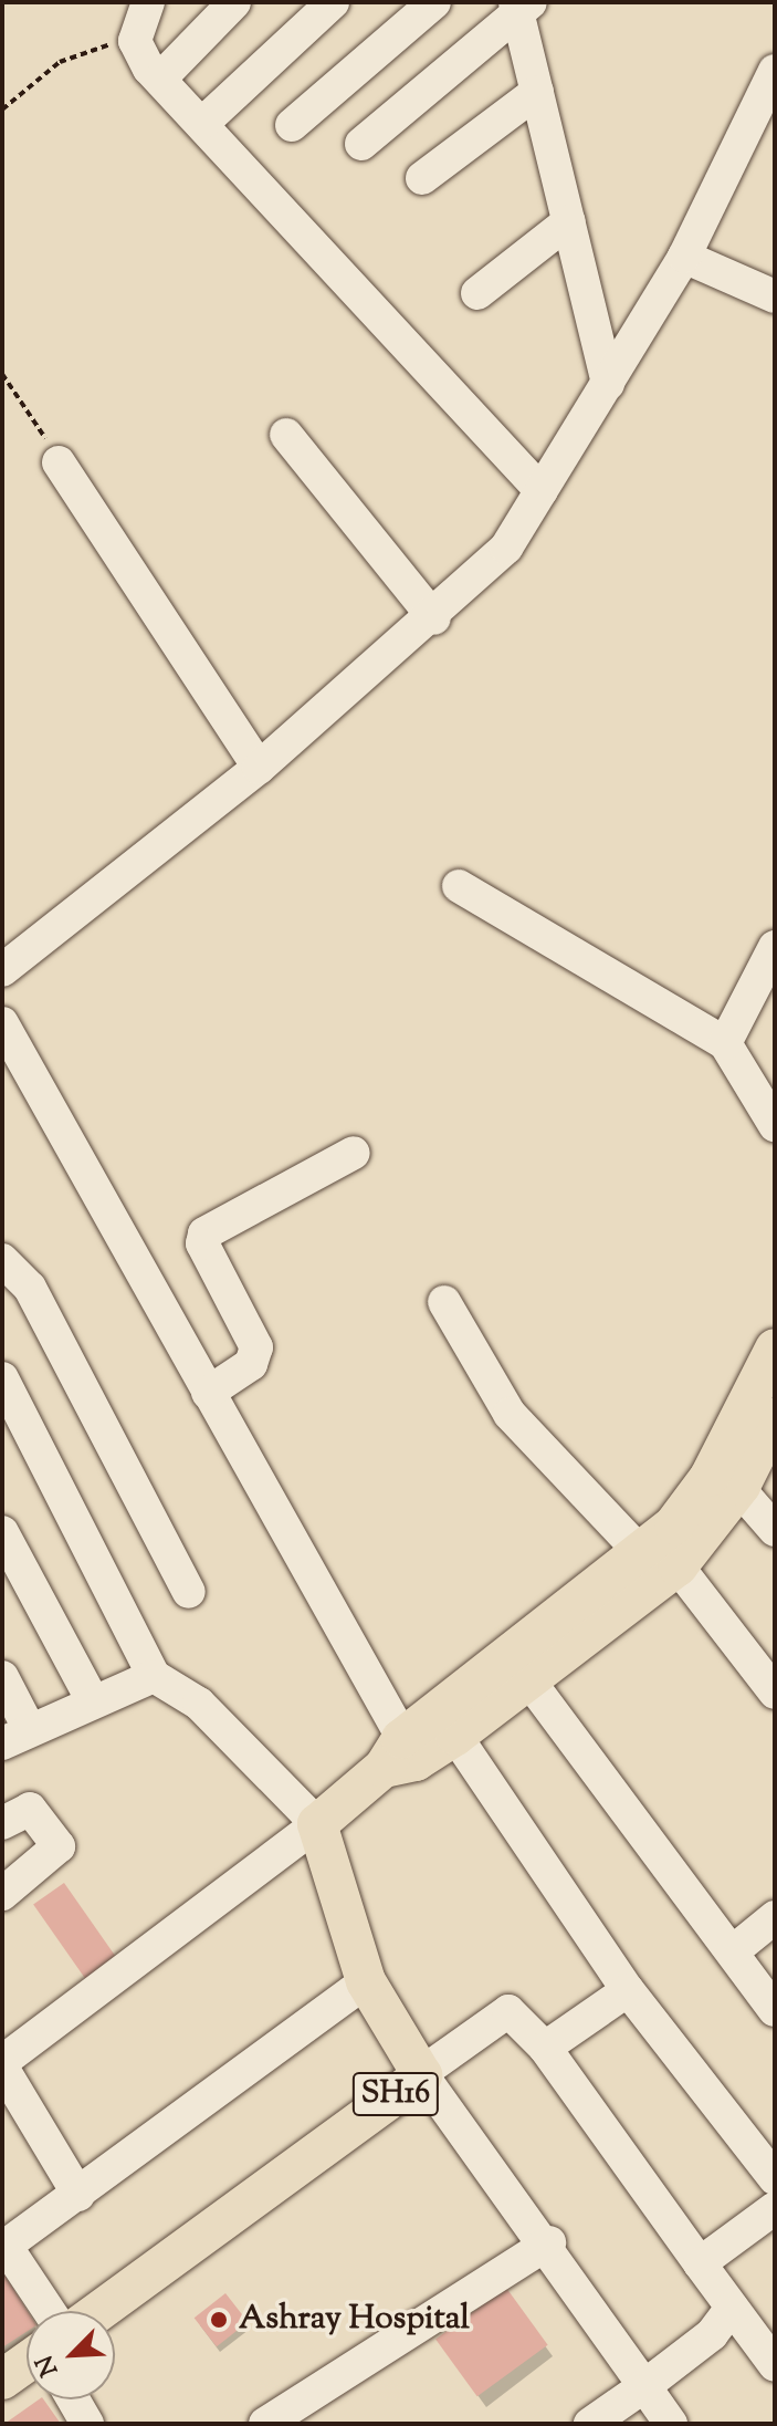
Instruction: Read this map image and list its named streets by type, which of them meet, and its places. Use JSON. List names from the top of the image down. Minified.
{"streets":{"main road":["SH16"]},"places":["Ashray Hospital"],"north":"bottom left"}
